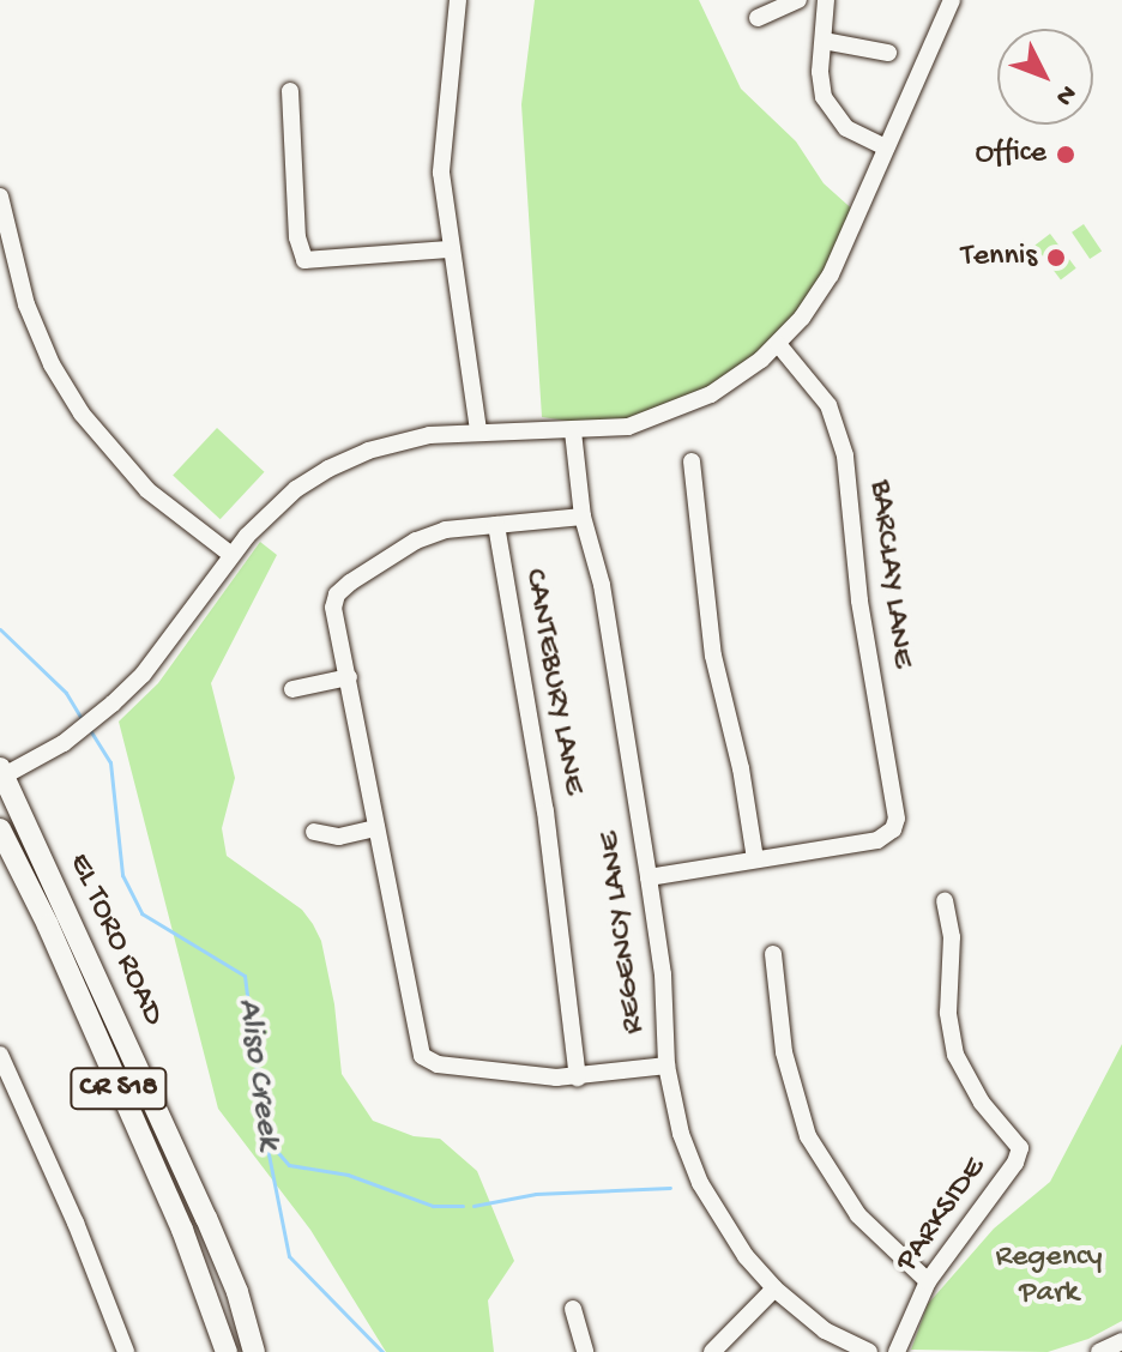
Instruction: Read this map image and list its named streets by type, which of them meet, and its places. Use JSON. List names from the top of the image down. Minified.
{"streets":{"main road":["EL TORO ROAD","CR S18"],"street":["BARCLAY LANE","CANTEBURY LANE","REGENCY LANE","PARKSIDE"]},"water":["Aliso Creek"],"parks":["Regency Park"],"places":["Office","Tennis"],"north":"bottom right"}
